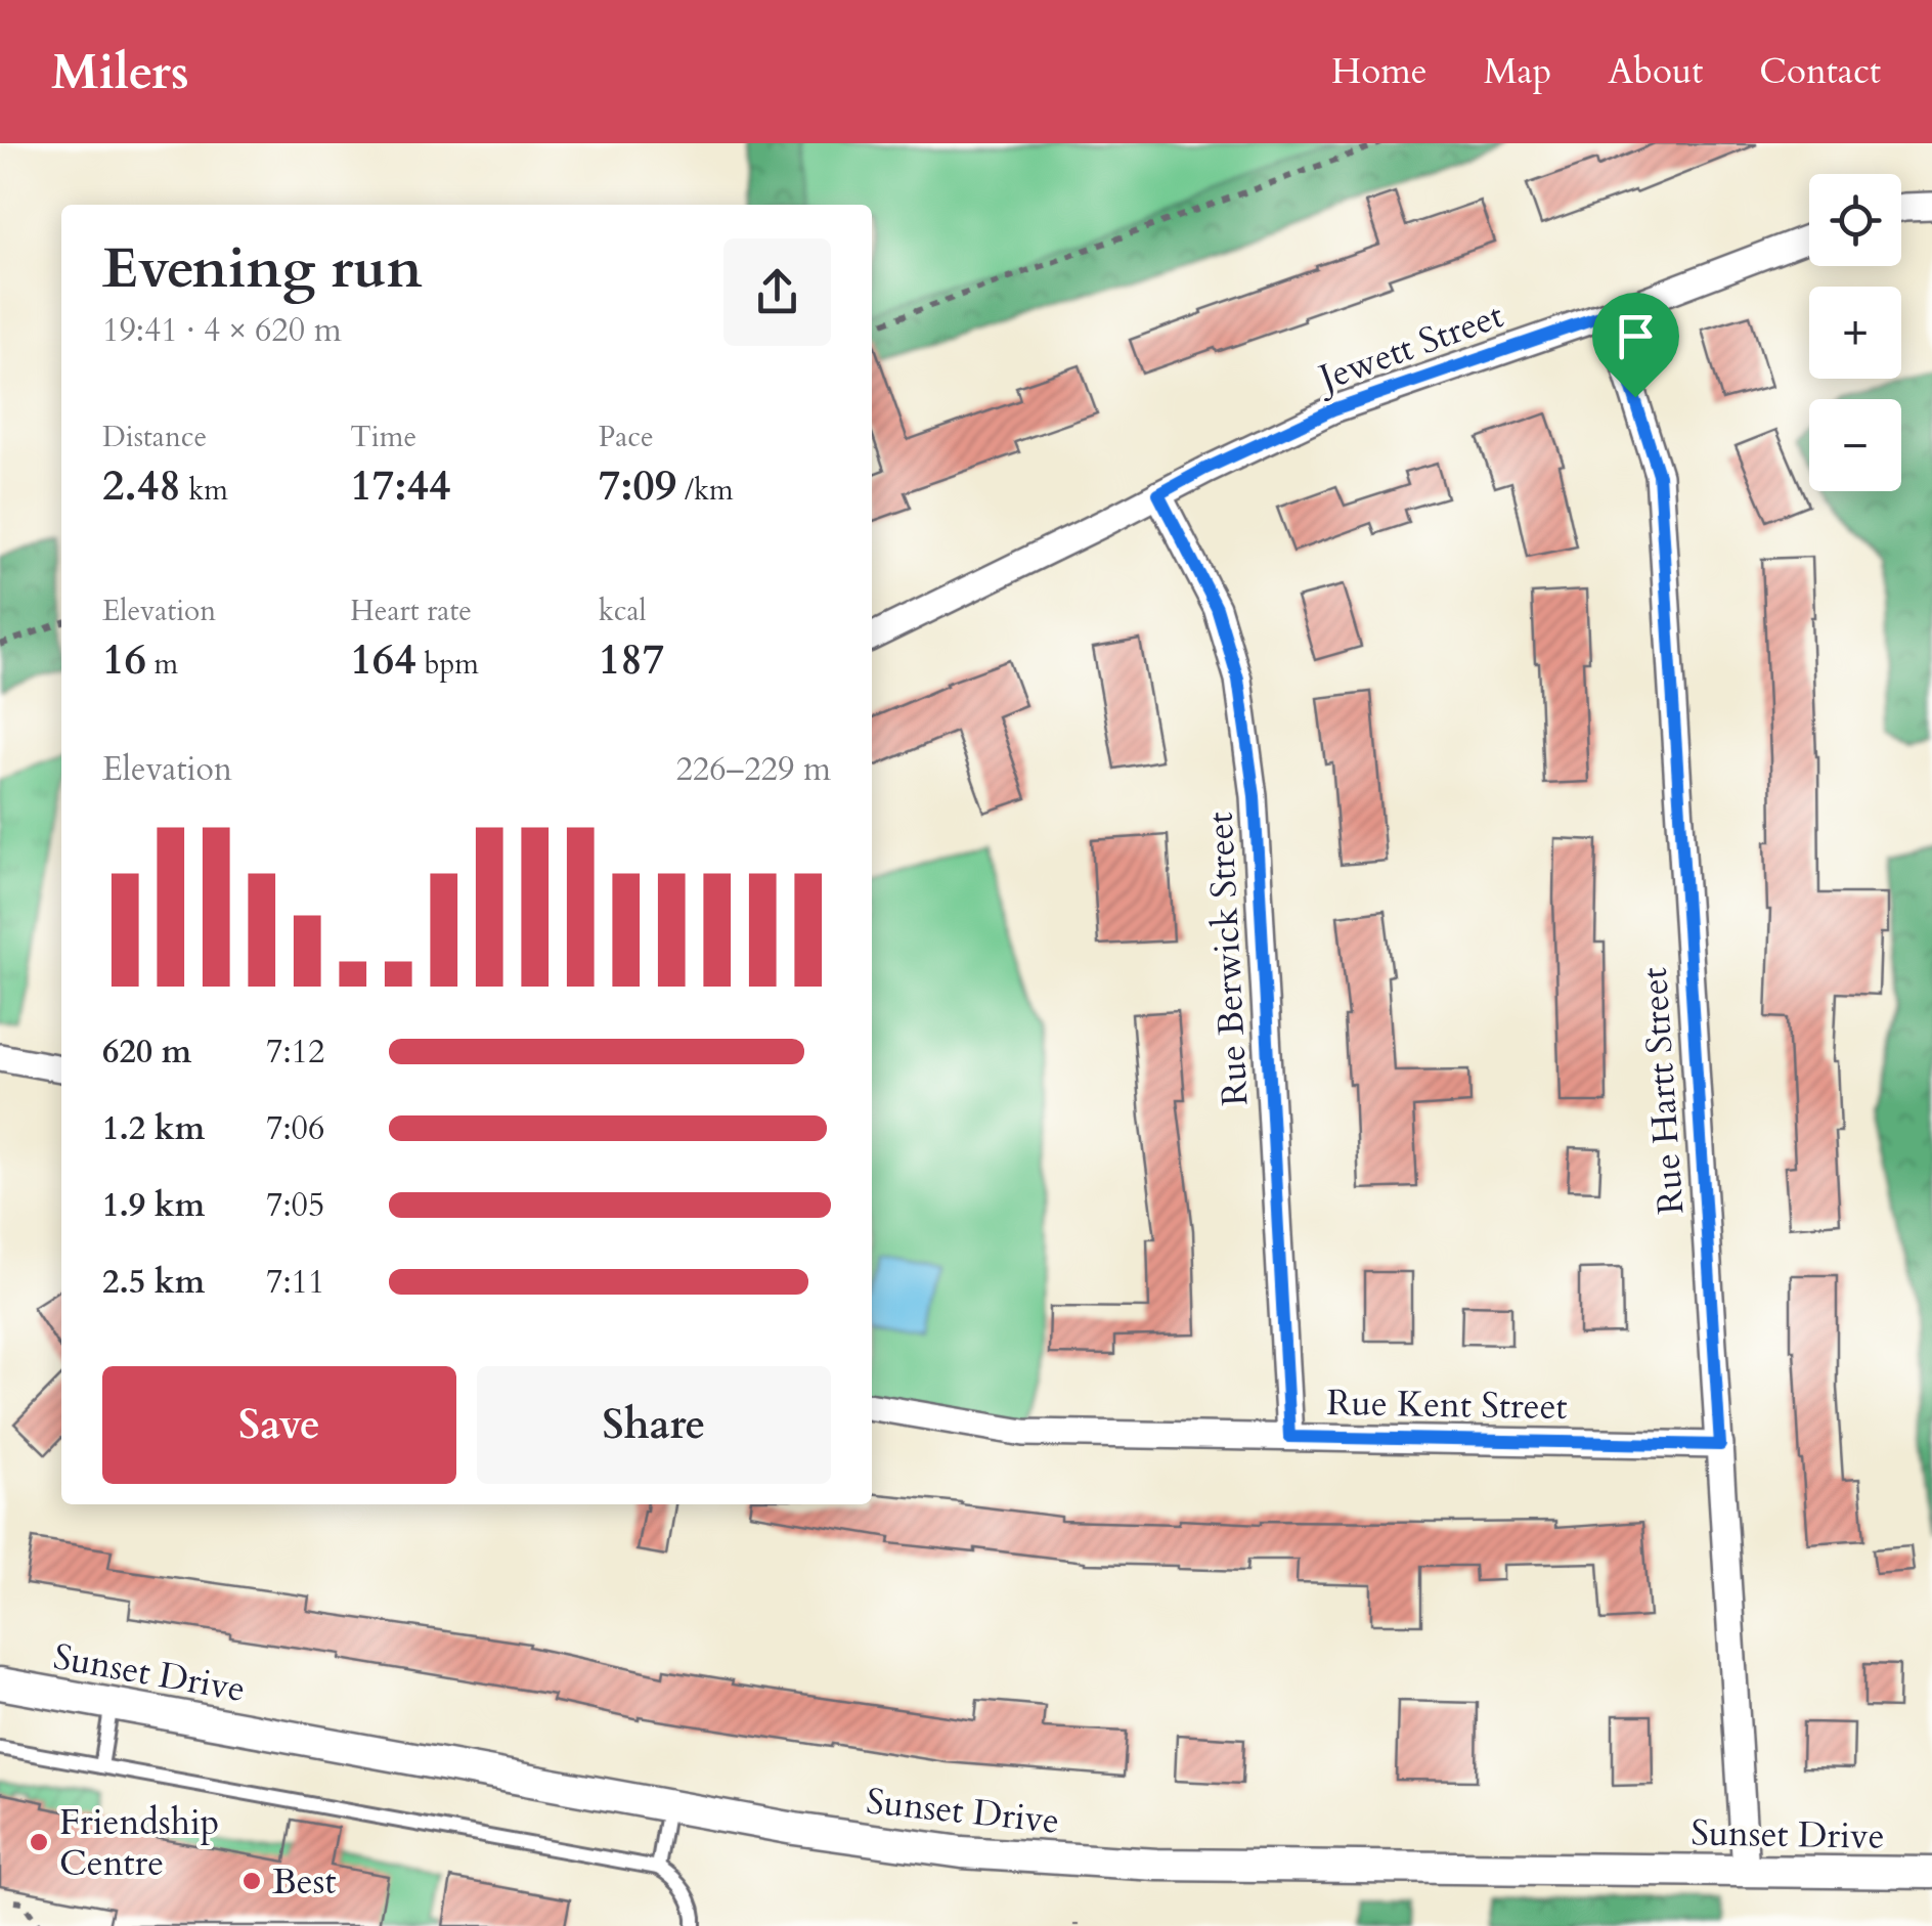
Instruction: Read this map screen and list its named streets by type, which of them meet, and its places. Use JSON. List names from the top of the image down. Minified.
{"streets":{"street":["Jewett Street","Rue Berwick Street","Rue Hartt Street","Rue Kent Street","Sunset Drive"]},"crossings":[["Jewett Street","Rue Berwick Street"],["Jewett Street","Rue Hartt Street"],["Rue Berwick Street","Rue Kent Street"],["Rue Hartt Street","Rue Kent Street"],["Rue Hartt Street","Sunset Drive"]],"places":["Friendship Centre","Best"],"page":{"header":"Milers","nav":["Home","Map","About","Contact"],"map_buttons":["+","−"],"heading":["Evening run","19:41 · 4 × 620 m"],"stats":[["Distance","2.48 km"],["Time","17:44"],["Pace","7:09 /km"],["Elevation","16 m"],["Heart rate","164 bpm"],["kcal","187"]],"chart":["Elevation","226–229 m"],"list":[{"name":"620 m","note":"7:12"},{"name":"1.2 km","note":"7:06"},{"name":"1.9 km","note":"7:05"},{"name":"2.5 km","note":"7:11"}],"buttons":["Save","Share"]}}
